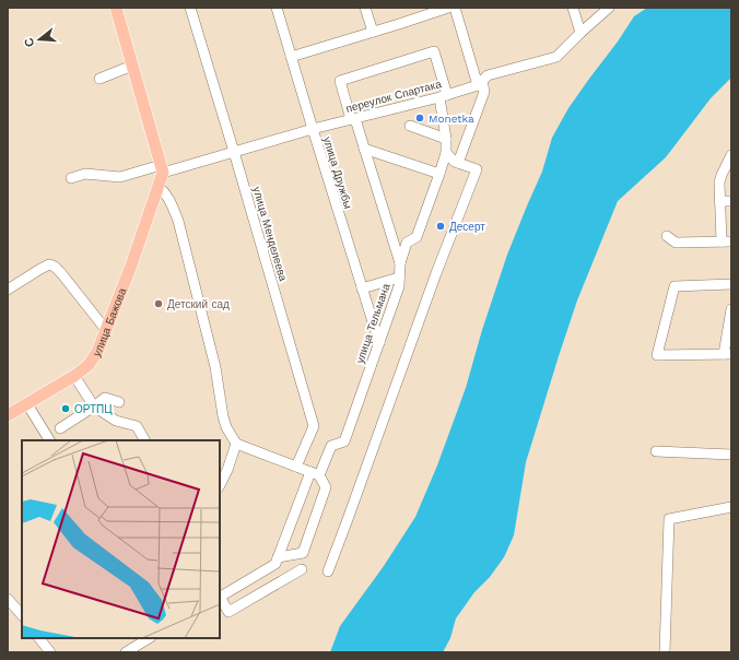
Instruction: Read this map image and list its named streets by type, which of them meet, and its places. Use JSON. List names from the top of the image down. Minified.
{"streets":{"main road":["улица Бажова"],"street":["переулок Спартака","улица Дружбы","улица Менделеева","улица Тельмана"]},"crossings":[["переулок Спартака","улица Дружбы"],["переулок Спартака","улица Менделеева"],["переулок Спартака","улица Бажова"],["переулок Спартака","улица Тельмана"],["улица Дружбы","улица Тельмана"]],"places":["Monetka","Десерт","Детский сад","ОРТПЦ"],"north":"left"}
